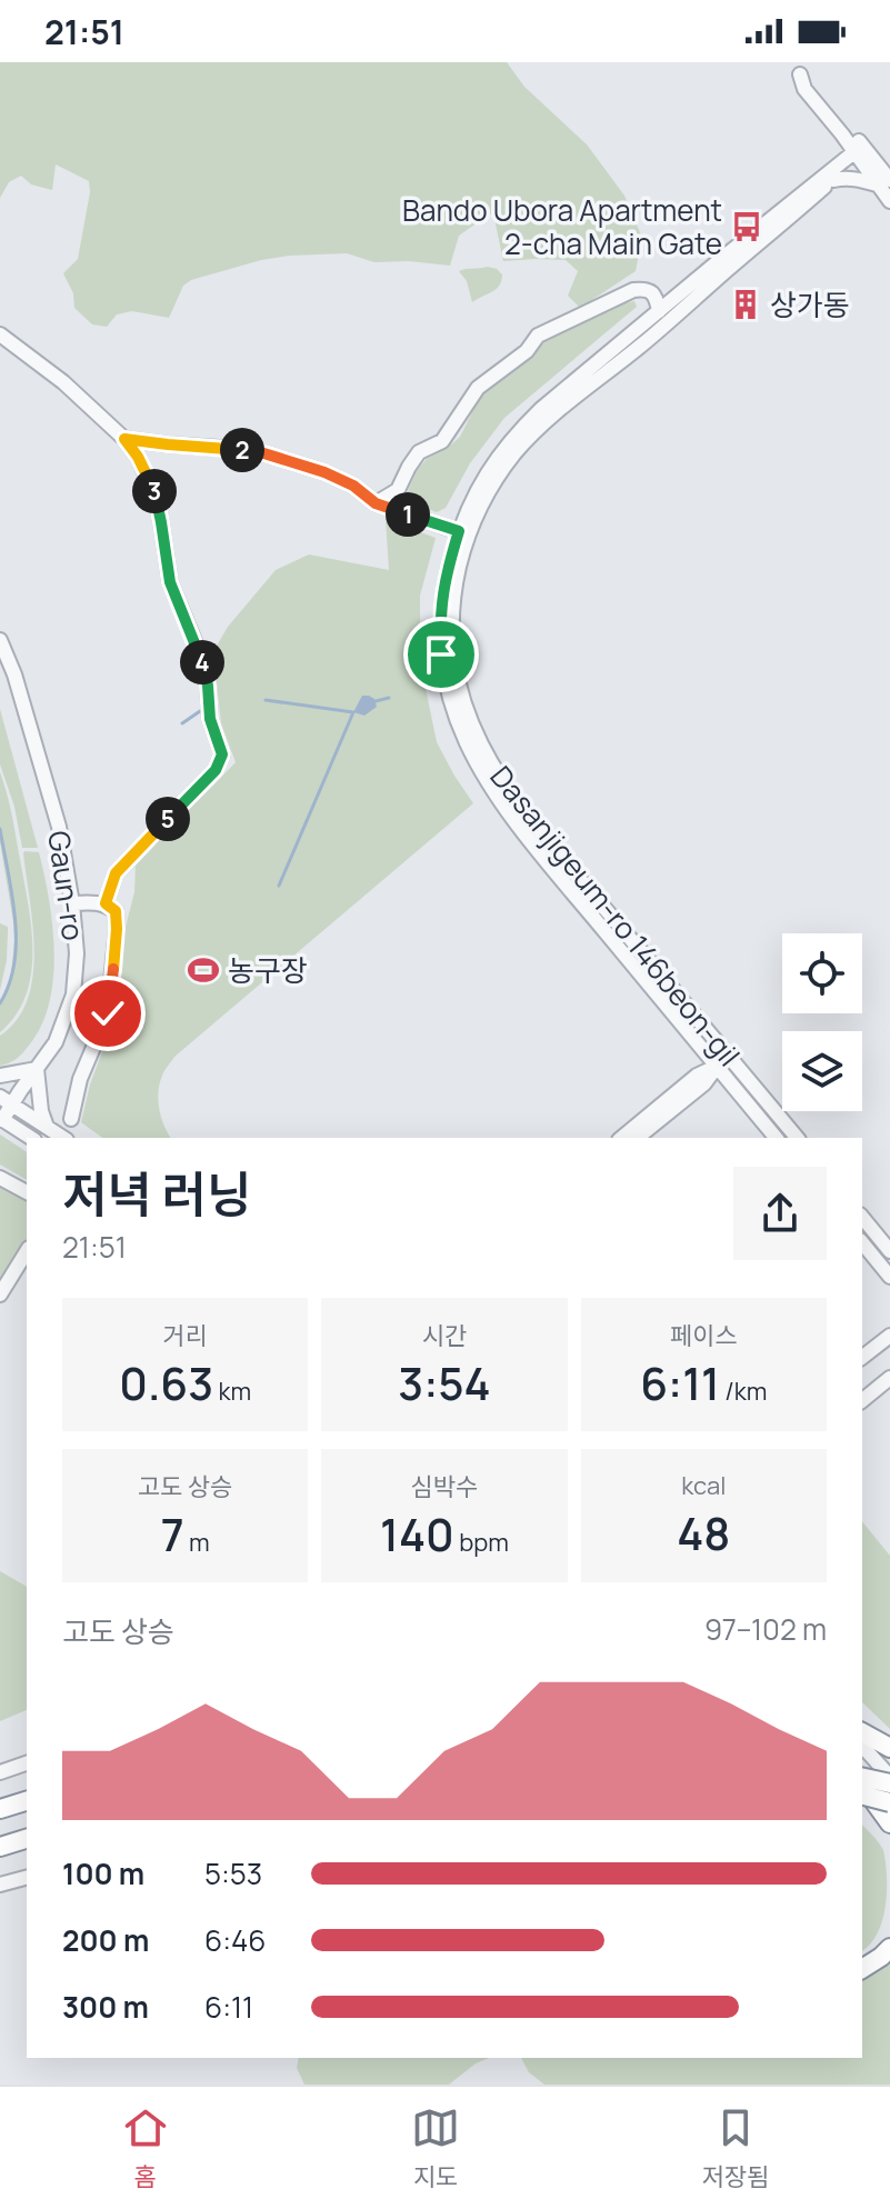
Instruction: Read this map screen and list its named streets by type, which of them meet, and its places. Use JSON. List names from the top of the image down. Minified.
{"streets":{"street":["Gaun-ro","Dasanjigeum-ro 146beon-gil"]},"places":{"bus stop":["Bando Ubora Apartment 2-cha Main Gate"],"building":["상가동"],"sports":["농구장"]},"page":{"status":"21:51","pins":["2","3","1","4","5"],"heading":["저녁 러닝","21:51"],"stats":[["거리","0.63 km"],["시간","3:54"],["페이스","6:11 /km"],["고도 상승","7 m"],["심박수","140 bpm"],["kcal","48"]],"chart":["고도 상승","97–102 m"],"list":[{"name":"100 m","note":"5:53"},{"name":"200 m","note":"6:46"},{"name":"300 m","note":"6:11"}],"tabs":["홈","지도","저장됨"]}}
